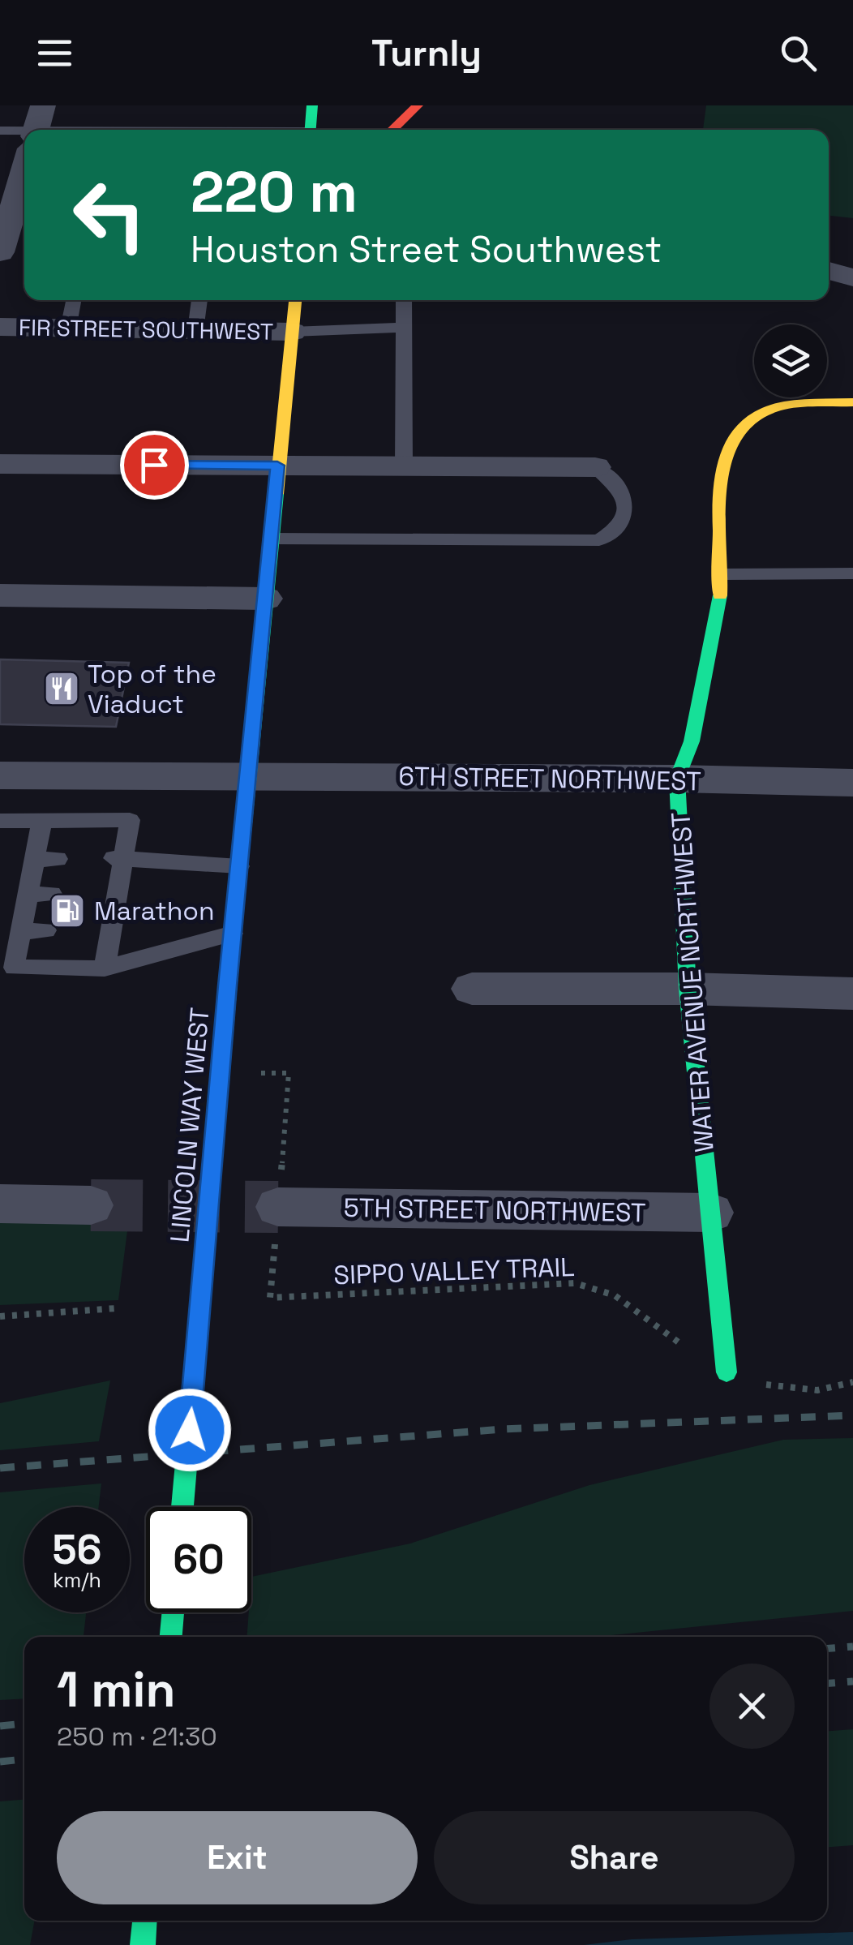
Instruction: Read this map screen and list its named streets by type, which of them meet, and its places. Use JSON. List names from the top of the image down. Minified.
{"streets":{"main road":["WATER AVENUE NORTHWEST","LINCOLN WAY WEST"],"street":["FIR STREET SOUTHWEST","6TH STREET NORTHWEST","5TH STREET NORTHWEST"],"path":["SIPPO VALLEY TRAIL"]},"crossings":[["FIR STREET SOUTHWEST","LINCOLN WAY WEST"],["6TH STREET NORTHWEST","WATER AVENUE NORTHWEST"],["6TH STREET NORTHWEST","LINCOLN WAY WEST"],["WATER AVENUE NORTHWEST","5TH STREET NORTHWEST"],["WATER AVENUE NORTHWEST","SIPPO VALLEY TRAIL"]],"places":{"restaurant":["Top of the Viaduct"],"fuel station":["Marathon"]},"page":{"header":"Turnly","turn":["220 m","Houston Street Southwest"],"speed":"56 km/h","limit":"60","heading":["1 min","250 m · 21:30"],"buttons":["Exit","Share"]}}
